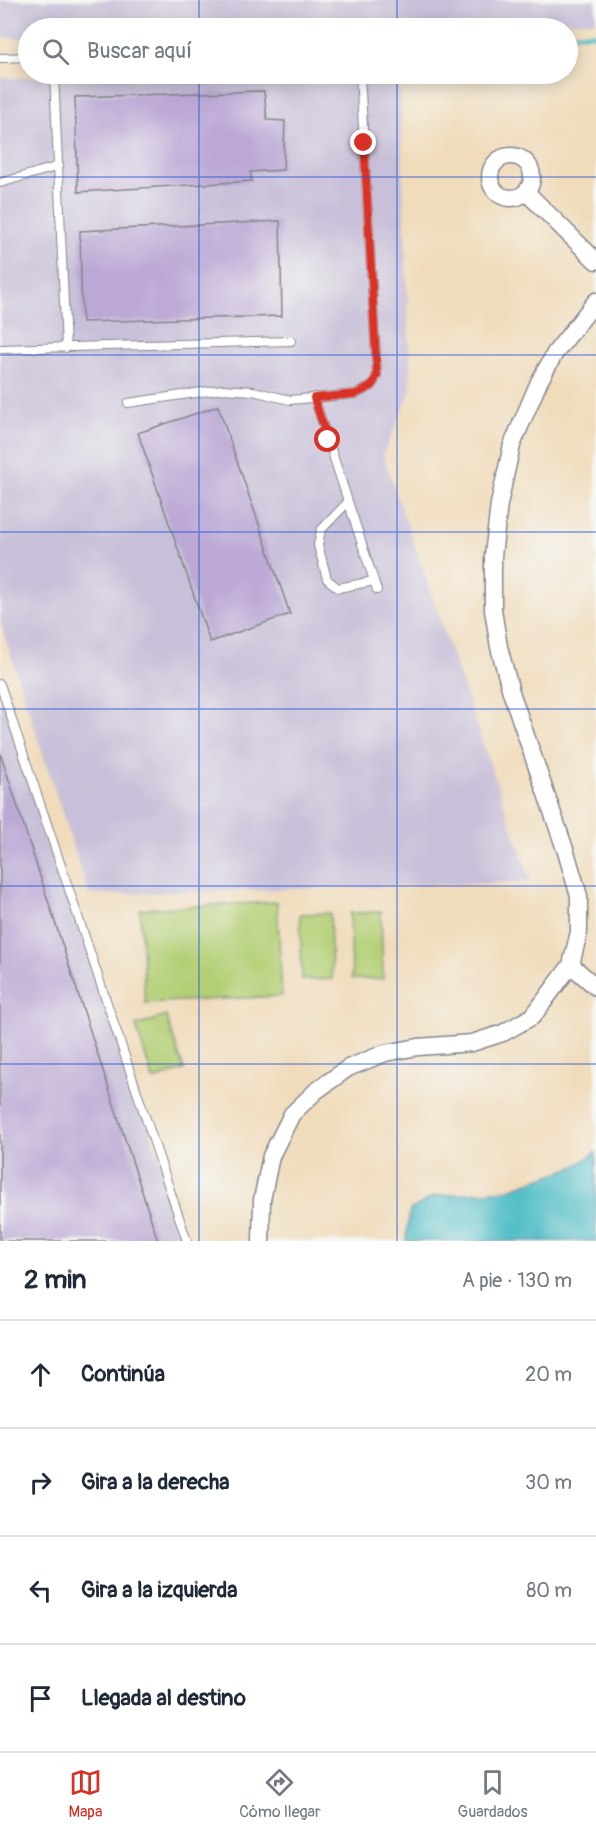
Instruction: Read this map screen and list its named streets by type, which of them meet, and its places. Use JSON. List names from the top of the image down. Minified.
{"page":{"search":"Buscar aquí","heading":["2 min","A pie · 130 m"],"list":[["Continúa","20 m"],["Gira a la derecha","30 m"],["Gira a la izquierda","80 m"],"Llegada al destino"],"nav":["Mapa","Cómo llegar","Guardados"]}}
